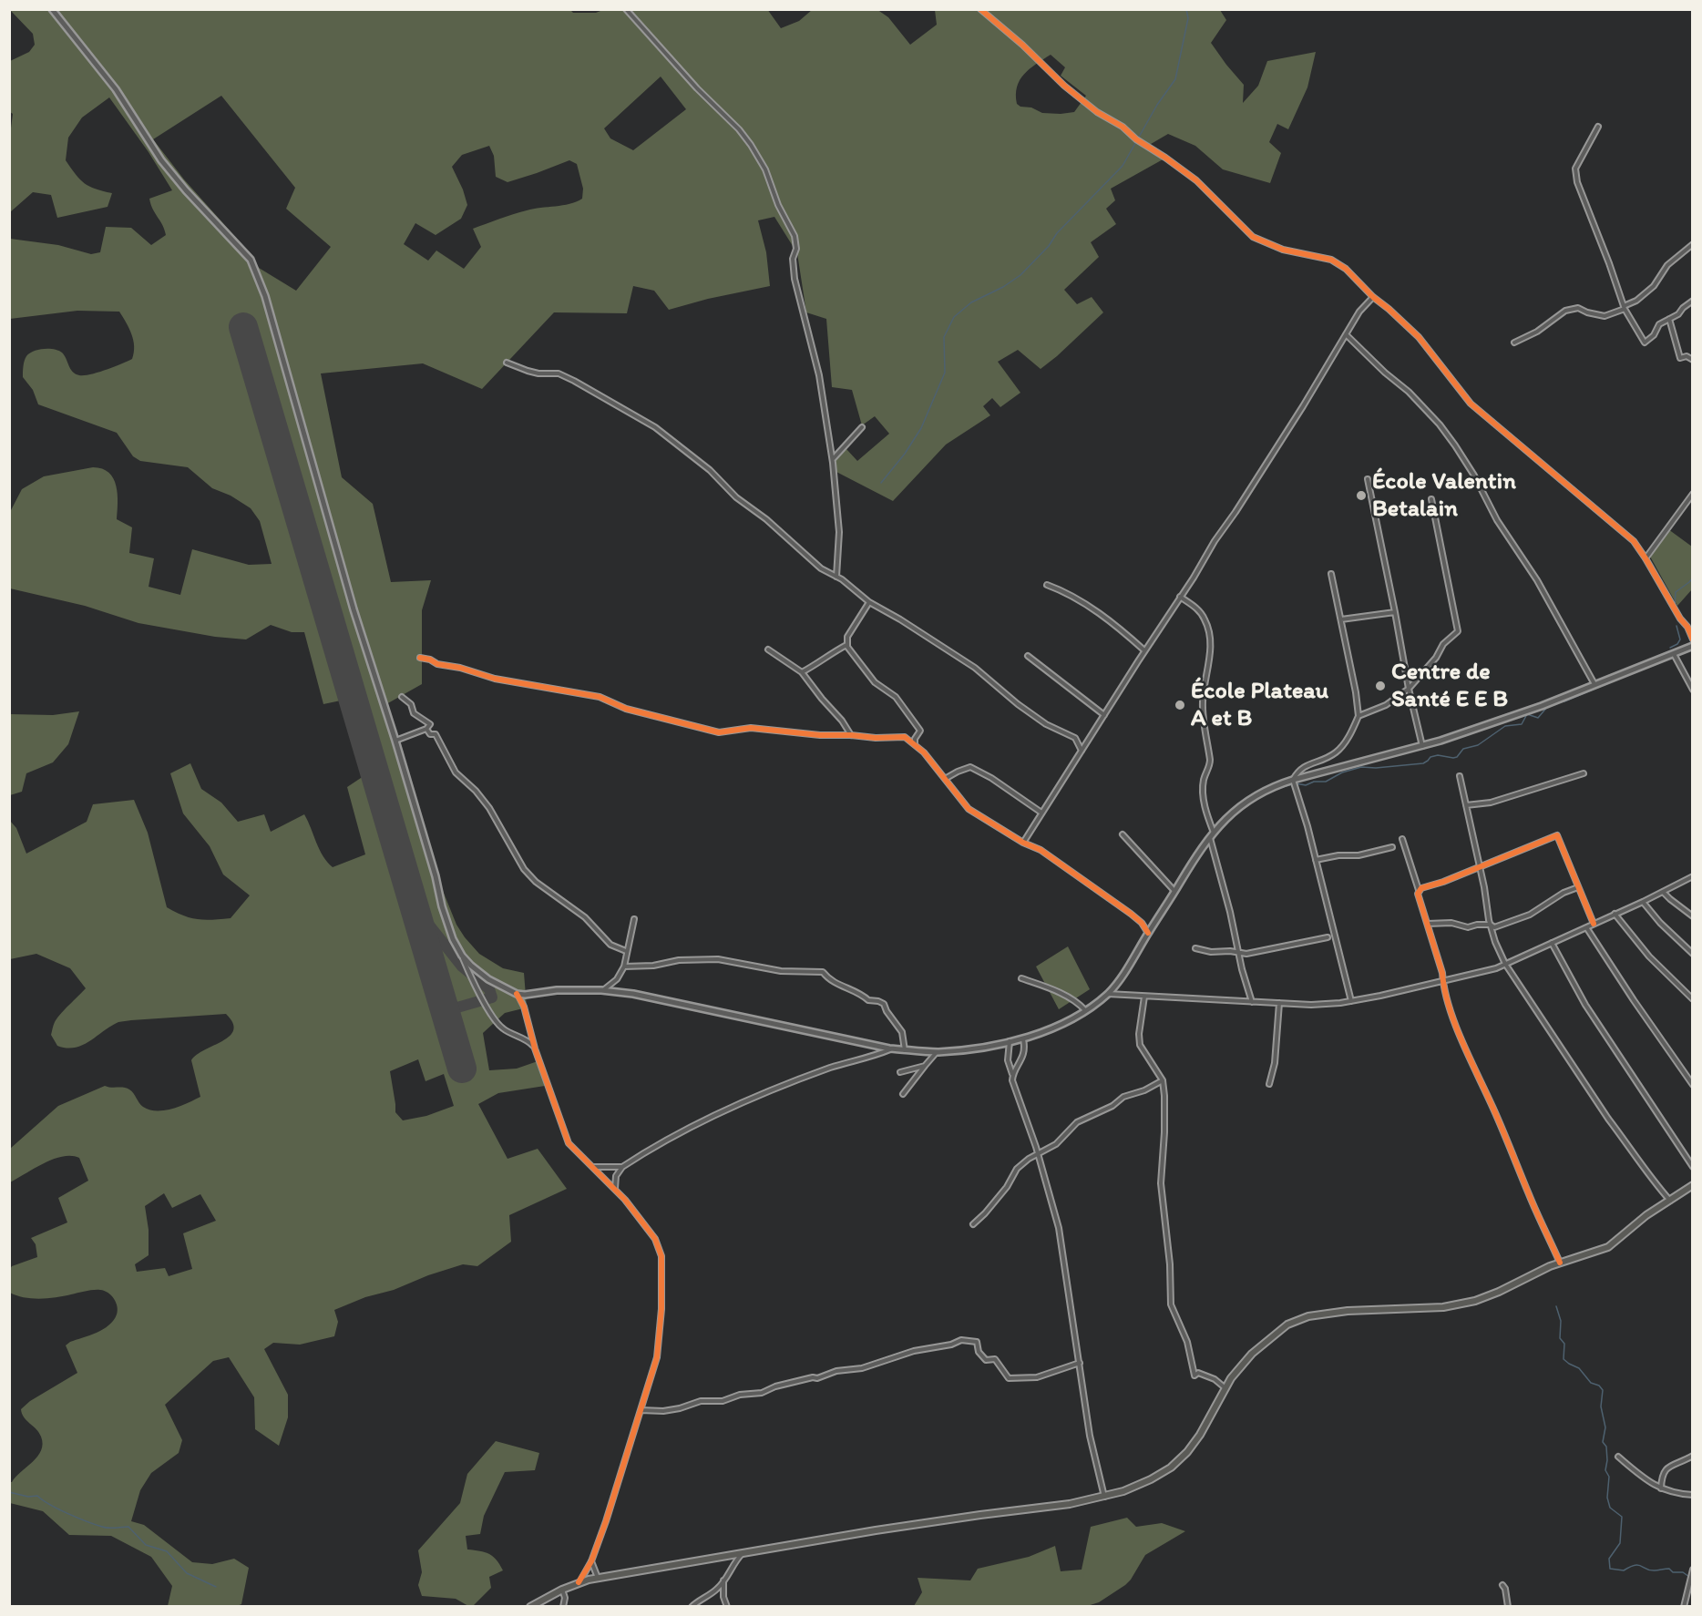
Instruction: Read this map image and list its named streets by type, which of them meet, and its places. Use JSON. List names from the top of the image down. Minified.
{"places":["École Valentin Betalain","Centre de Santé E E B","École Plateau A et B"]}
